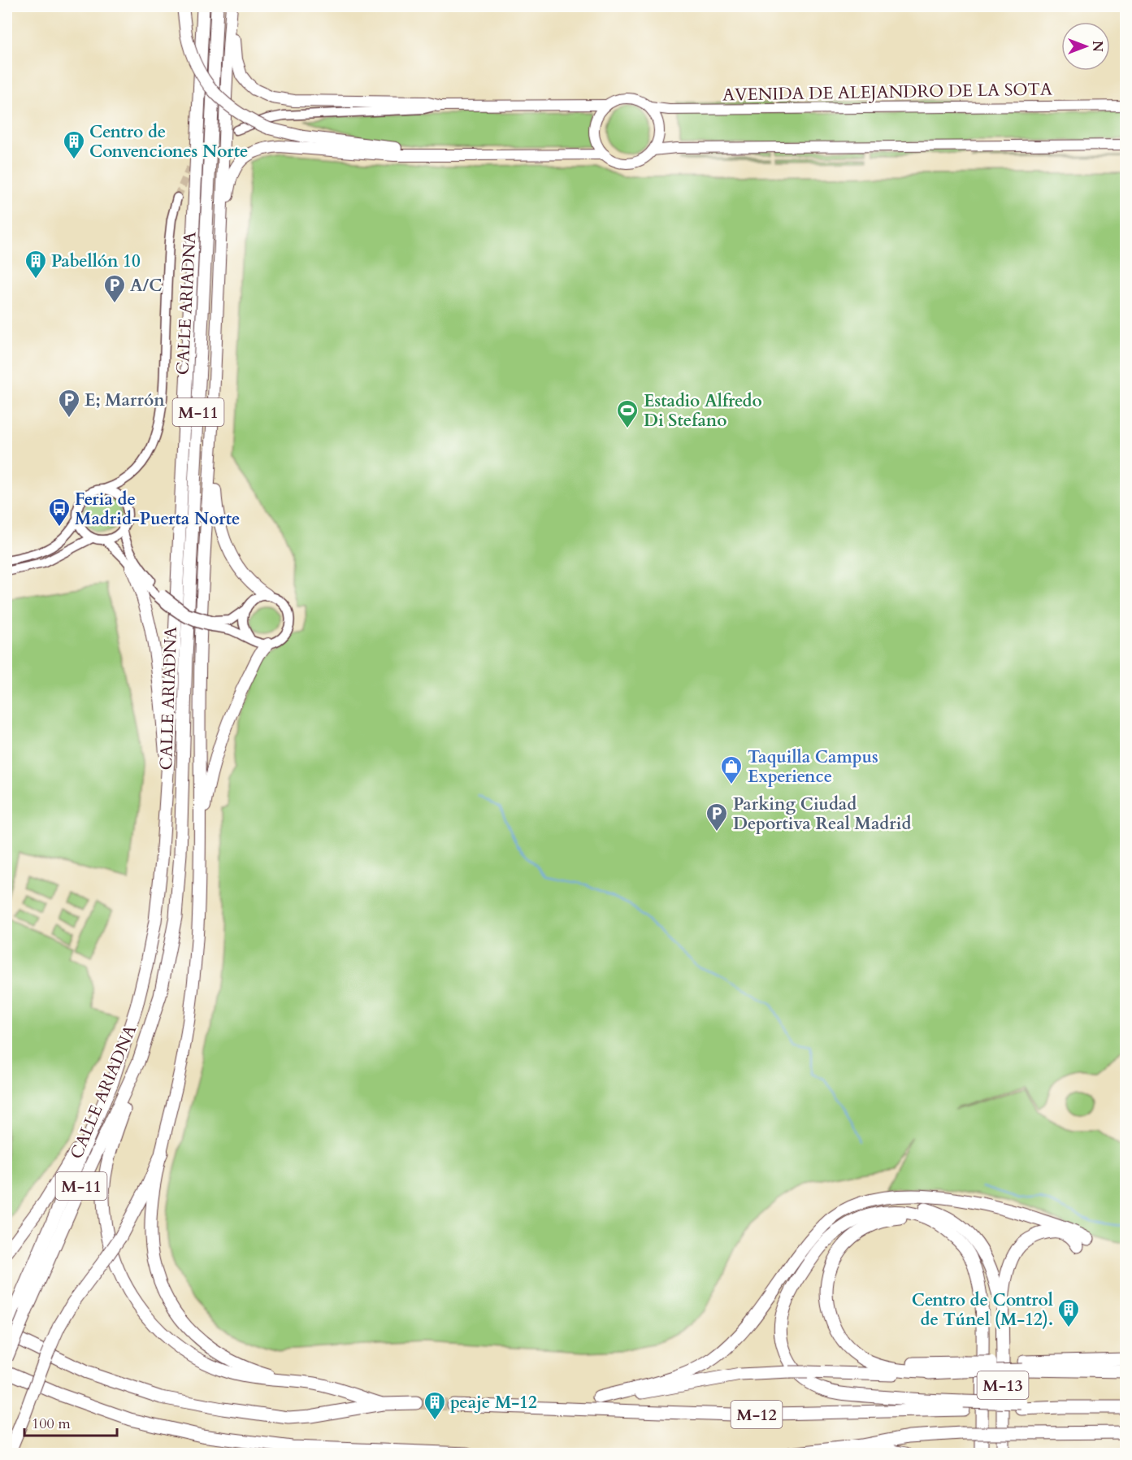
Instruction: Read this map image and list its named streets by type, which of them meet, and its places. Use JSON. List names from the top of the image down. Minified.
{"streets":{"highway":["CALLE ARIADNA","M-11","M-13","M-12"],"main road":["AVENIDA DE ALEJANDRO DE LA SOTA"]},"places":{"building":["Centro de Convenciones Norte","Pabellón 10","Centro de Control de Túnel (M-12).","peaje M-12"],"parking":["A/C","E; Marrón","Parking Ciudad Deportiva Real Madrid"],"sports":["Estadio Alfredo Di Stefano"],"bus stop":["Feria de Madrid-Puerta Norte"],"shop":["Taquilla Campus Experience"]},"scale_bar":"100 m","north":"right"}
